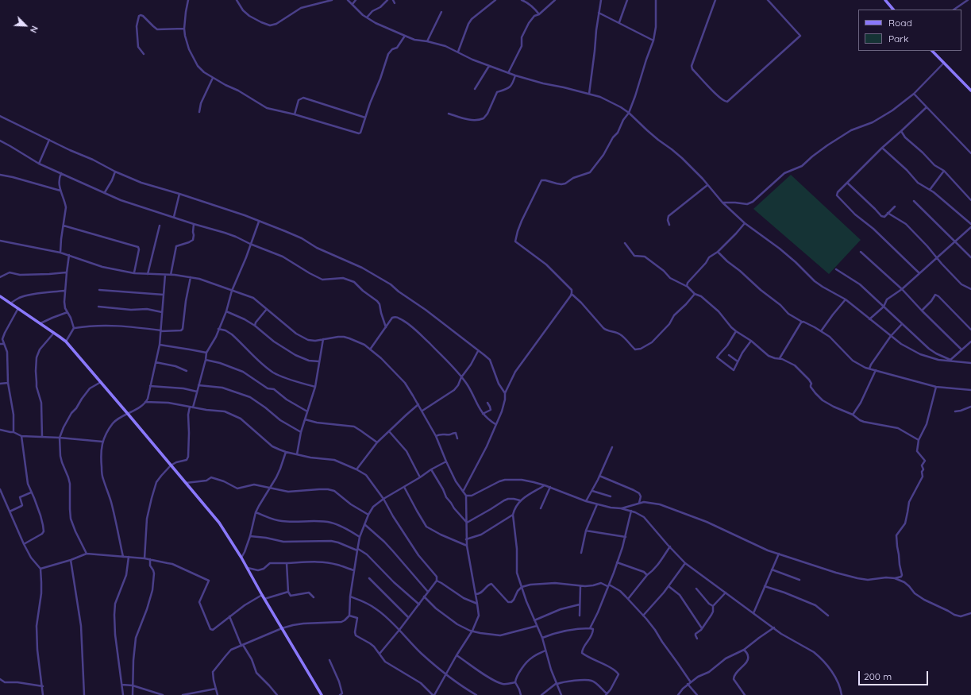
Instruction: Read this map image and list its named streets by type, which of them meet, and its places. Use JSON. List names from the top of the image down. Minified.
{"legend":["Road","Park"],"scale_bar":"200 m","north":"bottom right"}
